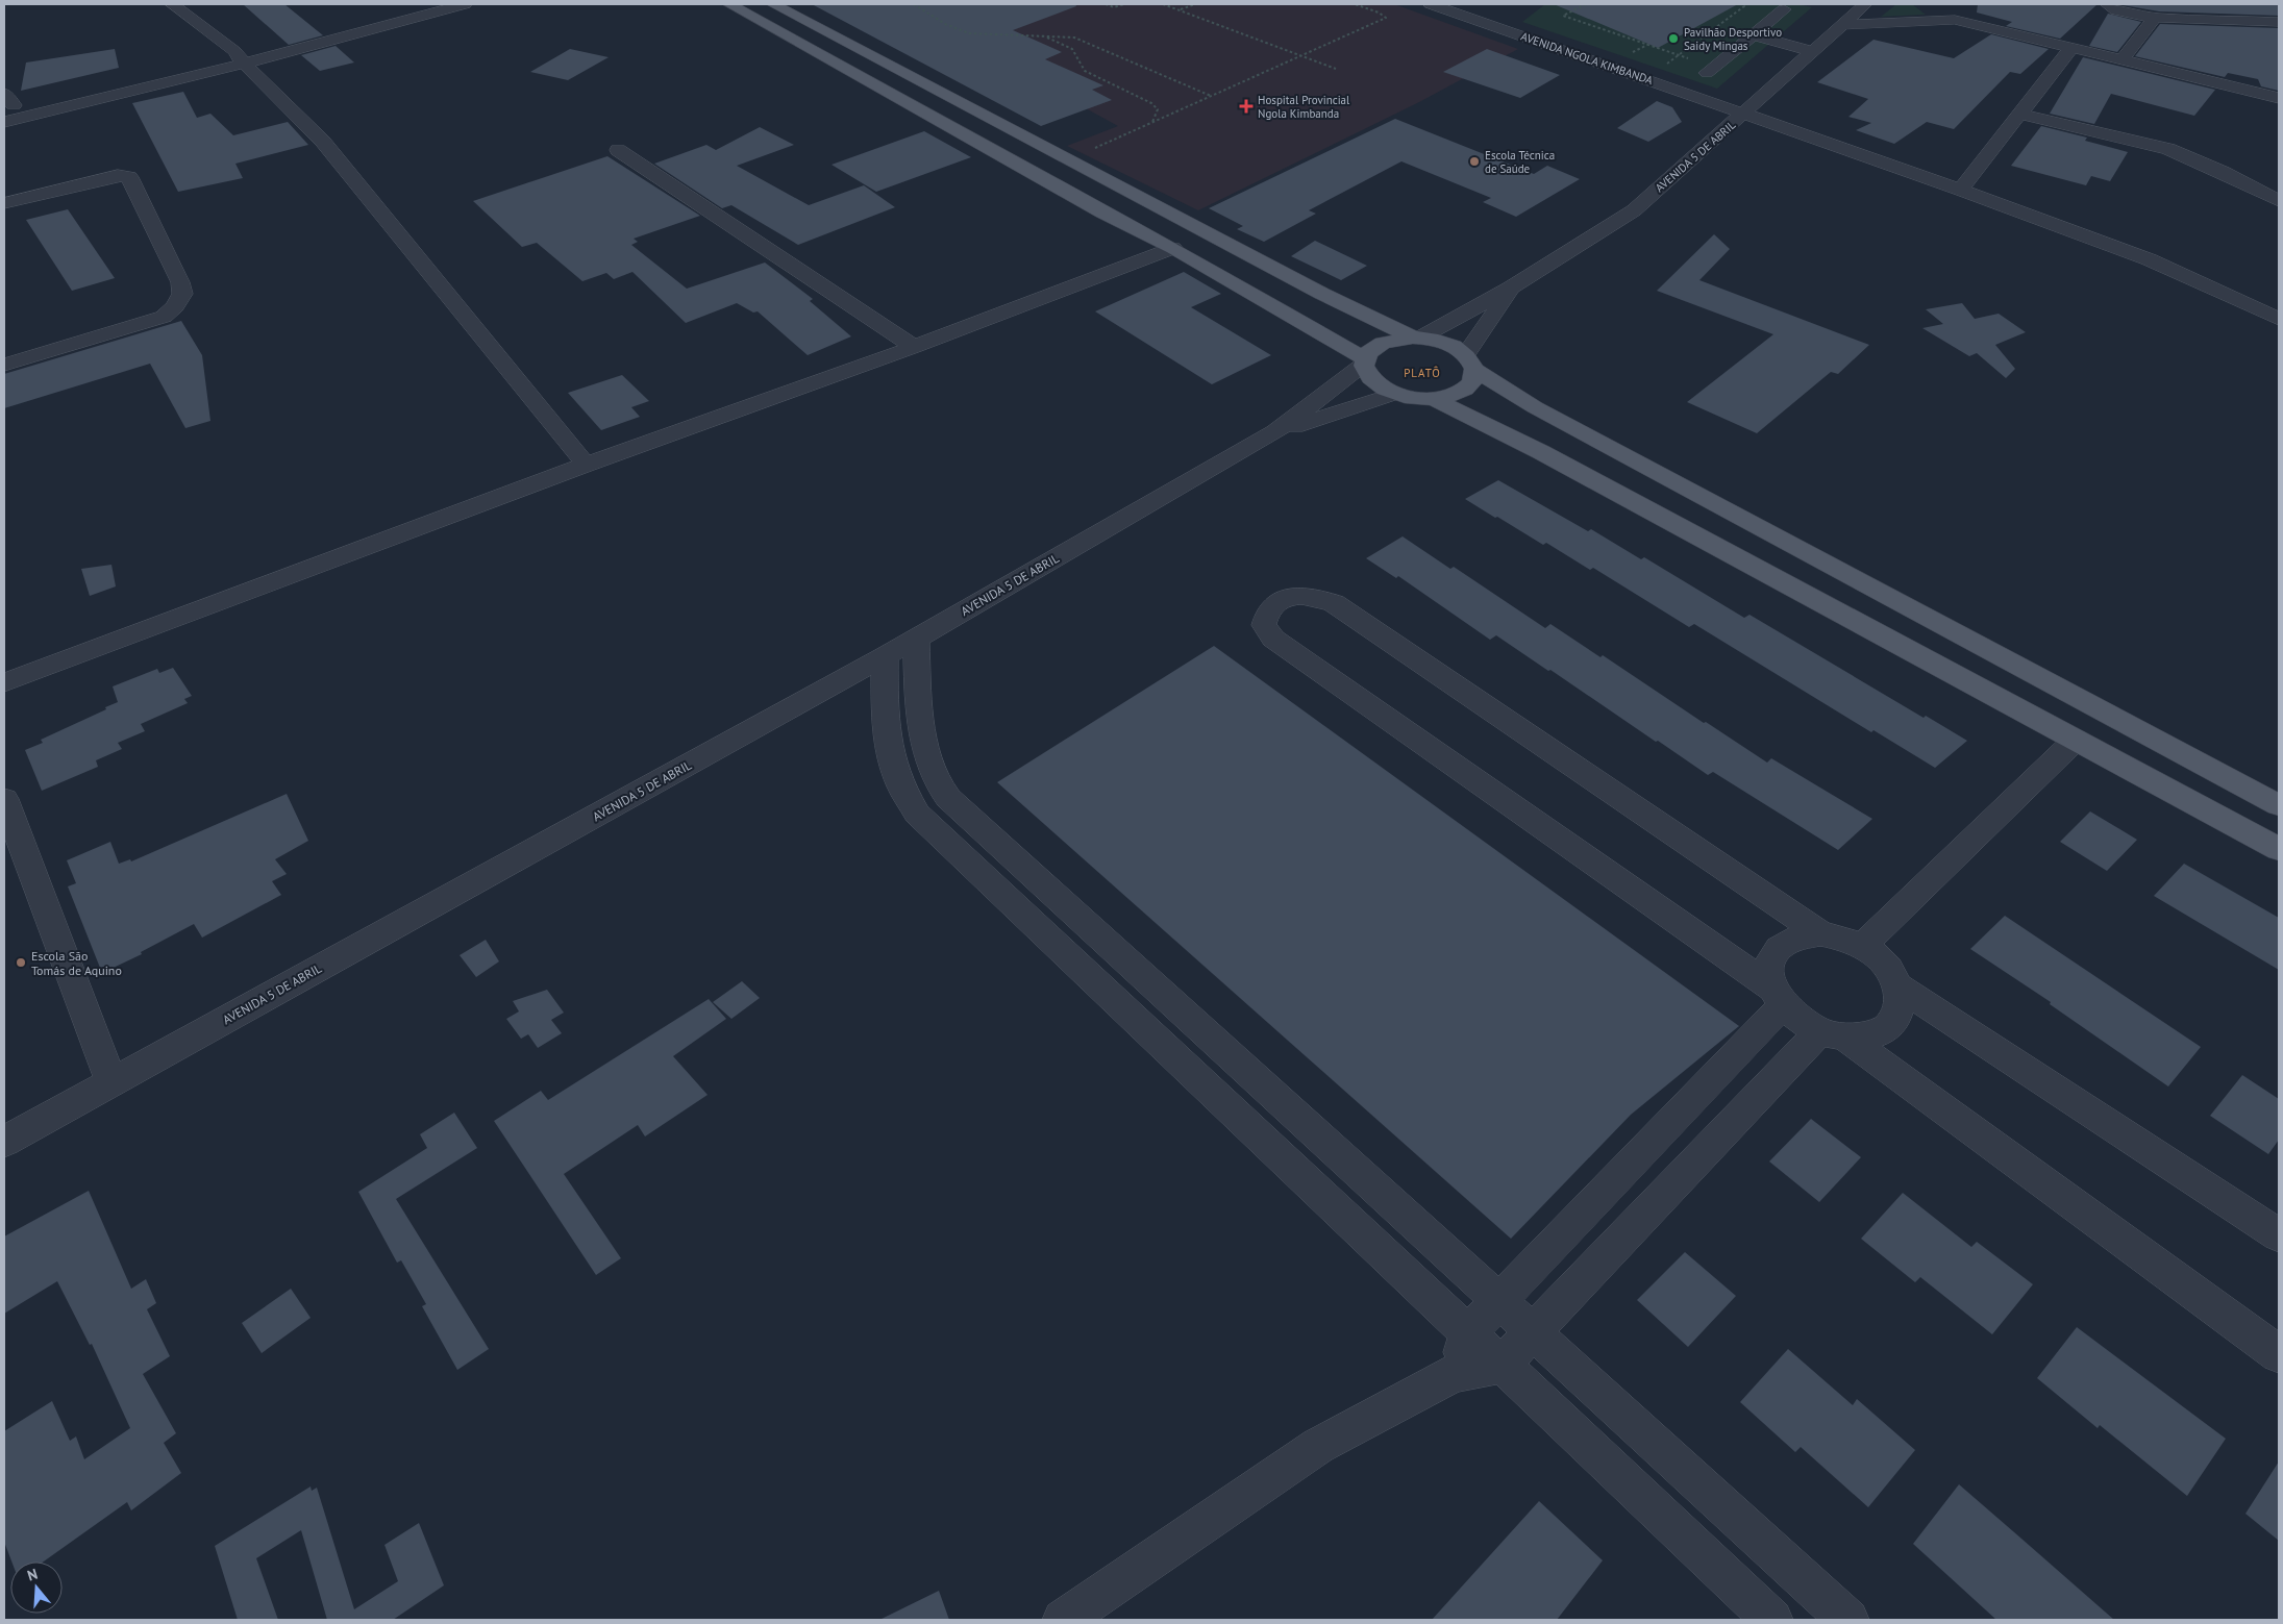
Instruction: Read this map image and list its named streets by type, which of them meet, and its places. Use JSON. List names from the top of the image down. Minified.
{"streets":{"street":["AVENIDA NGOLA KIMBANDA","AVENIDA 5 DE ABRIL"]},"crossings":[["AVENIDA NGOLA KIMBANDA","AVENIDA 5 DE ABRIL"]],"districts":["PLATÔ"],"places":{"other":["Pavilhão Desportivo Saidy Mingas","Escola Técnica de Saúde","Escola São Tomás de Aquino"],"health":["Hospital Provincial Ngola Kimbanda"]},"north":"top"}
